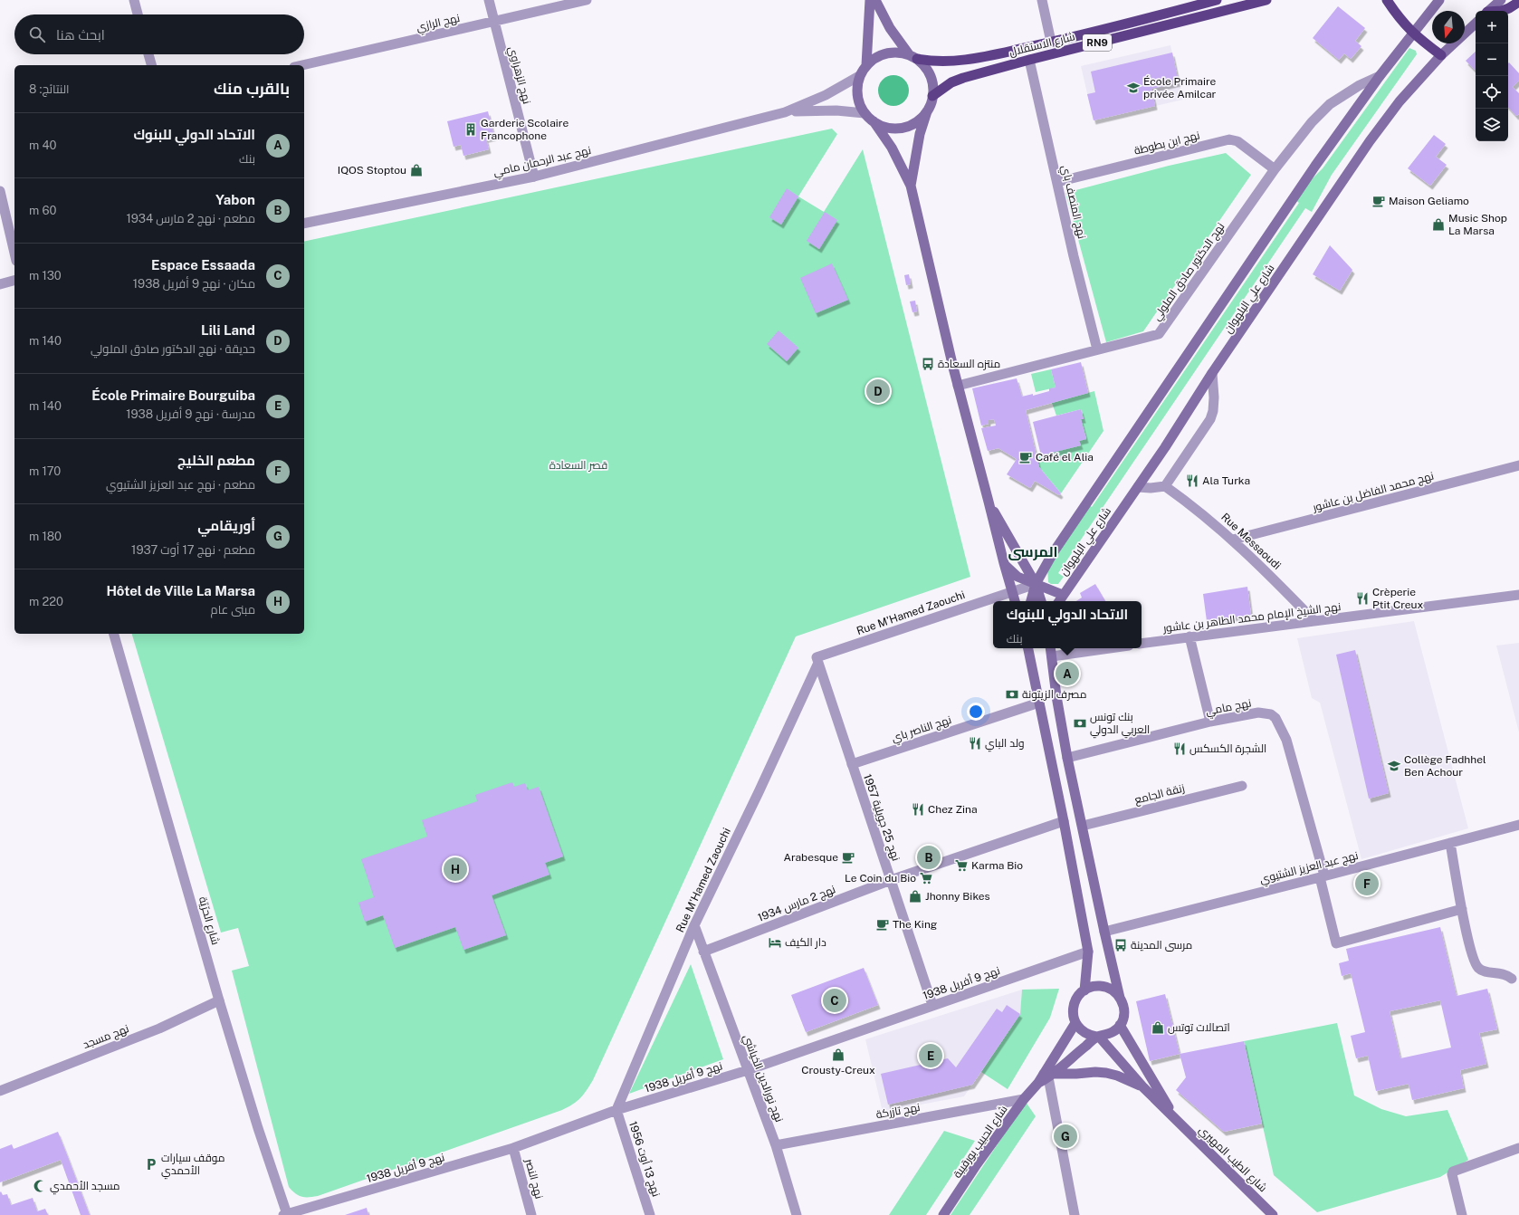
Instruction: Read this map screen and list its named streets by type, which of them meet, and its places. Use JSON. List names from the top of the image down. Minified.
{"streets":{"highway":["RN9","شارع الاستقلال"],"main road":["شارع علي البلهوان","شارع الحبيب بورقيبة","شارع الطيب المهيري"],"street":["نهج الرازي","نهج الزهراوي","نهج ابن بطوطة","نهج عبد الرحمان مامي","نهج المنصف باي","نهج الدكتور صادق الملولي","نهج محمد الفاضل بن عاشور","Rue Messaoudi","Rue M'Hamed Zaouchi","نهج الشيخ الإمام محمد الطاهر بن عاشور","نهج مامي","نهج الناصر باي","زنقة الجامع","نهج 25 جويلية 1957","نهج عبد العزيز الشتيوي","نهج 2 مارس 1934","شارع الحرّيّة","نهج 9 أفريل 1938","نهج مسجد","نهج نورالدين الخياشي","نهج تازركة","نهج 13 أوت 1956","نهج النصر"]},"crossings":[["نهج الرازي","نهج الزهراوي"],["RN9","شارع الاستقلال"],["شارع الاستقلال","نهج المنصف باي"],["نهج الزهراوي","نهج عبد الرحمان مامي"],["نهج ابن بطوطة","نهج المنصف باي"],["نهج ابن بطوطة","نهج الدكتور صادق الملولي"],["نهج المنصف باي","نهج الدكتور صادق الملولي"],["نهج الدكتور صادق الملولي","شارع علي البلهوان"],["نهج محمد الفاضل بن عاشور","Rue Messaoudi"],["Rue Messaoudi","نهج الشيخ الإمام محمد الطاهر بن عاشور"],["Rue M'Hamed Zaouchi","نهج 25 جويلية 1957"],["Rue M'Hamed Zaouchi","نهج 9 أفريل 1938"],["Rue M'Hamed Zaouchi","نهج نورالدين الخياشي"],["Rue M'Hamed Zaouchi","نهج 13 أوت 1956"],["نهج مامي","نهج عبد العزيز الشتيوي"],["نهج الناصر باي","نهج 25 جويلية 1957"],["نهج 25 جويلية 1957","نهج 2 مارس 1934"],["نهج 25 جويلية 1957","نهج 9 أفريل 1938"],["نهج 2 مارس 1934","نهج نورالدين الخياشي"],["شارع الحرّيّة","نهج 9 أفريل 1938"],["شارع الحرّيّة","نهج مسجد"],["نهج 9 أفريل 1938","نهج نورالدين الخياشي"],["نهج 9 أفريل 1938","نهج 13 أوت 1956"],["نهج 9 أفريل 1938","نهج النصر"],["نهج نورالدين الخياشي","نهج تازركة"],["نهج تازركة","شارع الحبيب بورقيبة"],["شارع الحبيب بورقيبة","شارع الطيب المهيري"]],"districts":["المرسى"],"parks":["قصر السعادة"],"places":{"school or university":["École Primaire privée Amilcar","Collège Fadhhel Ben Achour"],"building":["Garderie Scolaire Francophone"],"shop":["IQOS Stoptou","Music Shop La Marsa","Jhonny Bikes","اتصالات توتس","Crousty-Creux"],"cafe":["Maison Geliamo","Café el Alia","Arabesque","The King"],"bus stop":["منتزه السعادة","مرسى المدينة"],"restaurant":["Ala Turka","Crèperie Ptit Creux","ولد الباي","الشجرة الكسكس","Chez Zina"],"bank":["مصرف الزيتونة","بنك تونس العربي الدولي"],"supermarket":["Karma Bio","Le Coin du Bio"],"hotel":["دار الكيف"],"parking":["موقف سيارات الأحمدي"],"mosque":["مسجد الأحمدي"]},"north":"bottom","page":{"map_buttons":["+","−"],"search":"ابحث هنا","heading":["بالقرب منك","النتائج: 8"],"list":[{"mark":"A","name":"الاتحاد الدولي للبنوك","note":"بنك","value":"40 m"},{"mark":"B","name":"Yabon","note":"مطعم · نهج 2 مارس 1934","value":"60 m"},{"mark":"C","name":"Espace Essaada","note":"مكان · نهج 9 أفريل 1938","value":"130 m"},{"mark":"D","name":"Lili Land","note":"حديقة · نهج الدكتور صادق الملولي","value":"140 m"},{"mark":"E","name":"École Primaire Bourguiba","note":"مدرسة · نهج 9 أفريل 1938","value":"140 m"},{"mark":"F","name":"مطعم الخليج","note":"مطعم · نهج عبد العزيز الشتيوي","value":"170 m"},{"mark":"G","name":"أوريقامي","note":"مطعم · نهج 17 أوت 1937","value":"180 m"},{"mark":"H","name":"Hôtel de Ville La Marsa","note":"مبنى عام","value":"220 m"}],"pins":["D","A","B","H","F","C","E","G"],"popup":["الاتحاد الدولي للبنوك","بنك"]}}
